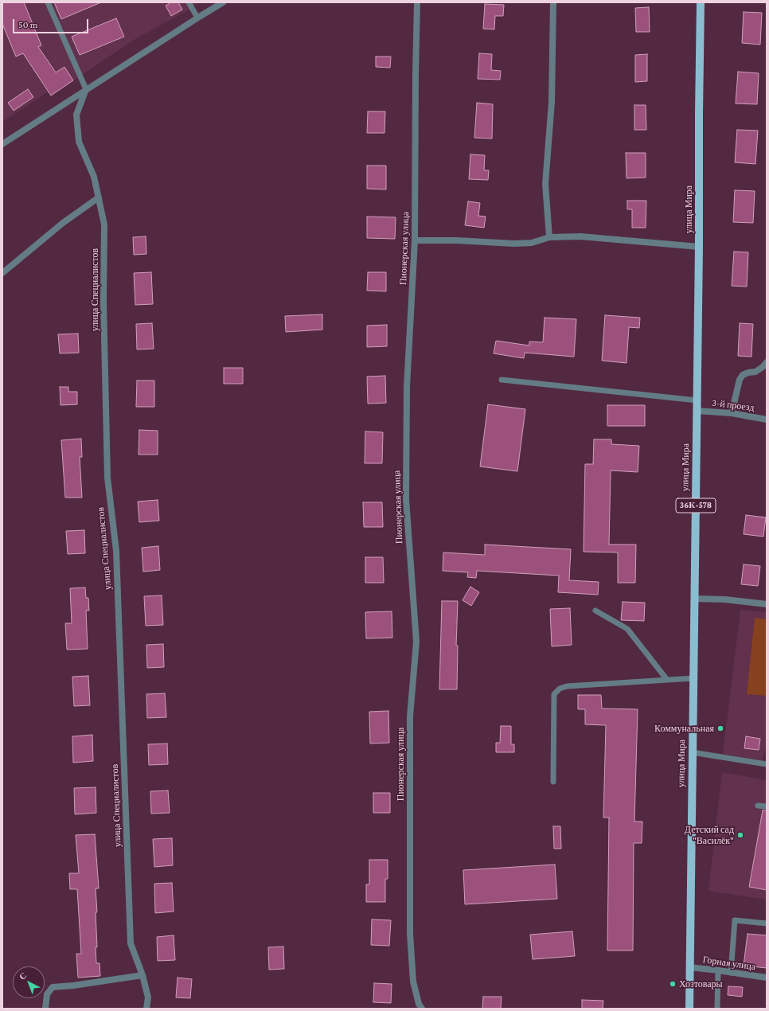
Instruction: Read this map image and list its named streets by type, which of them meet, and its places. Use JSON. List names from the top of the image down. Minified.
{"streets":{"main road":["улица Мира","36К-578"],"street":["Пионерская улица","улица Специалистов","3-й проезд","Горная улица"]},"crossings":[["улица Мира","3-й проезд"],["улица Мира","Горная улица"]],"places":["Коммунальная","Детский сад \"Василёк\"","Хозтовары"],"scale_bar":"50 m","north":"top left"}
